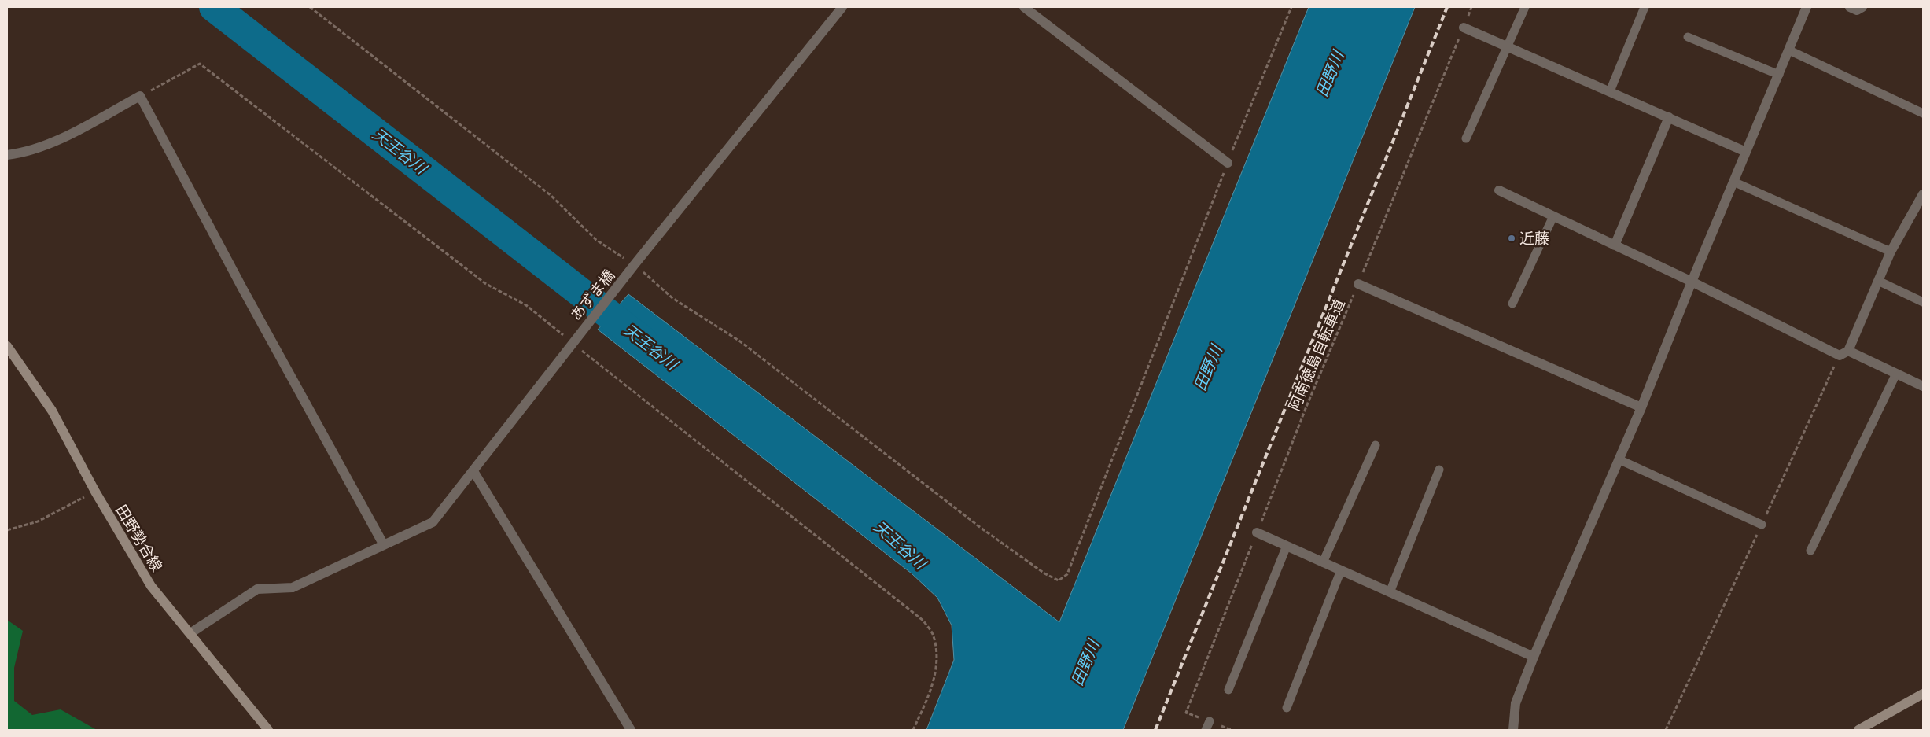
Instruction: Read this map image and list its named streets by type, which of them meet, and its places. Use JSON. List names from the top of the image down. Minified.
{"streets":{"main road":["田野勢合線"],"street":["あずま橋"],"path":["阿南徳島自転車道"]},"crossings":[["あずま橋","田野勢合線"]],"water":["田野川","天王谷川"],"places":["近藤"]}
